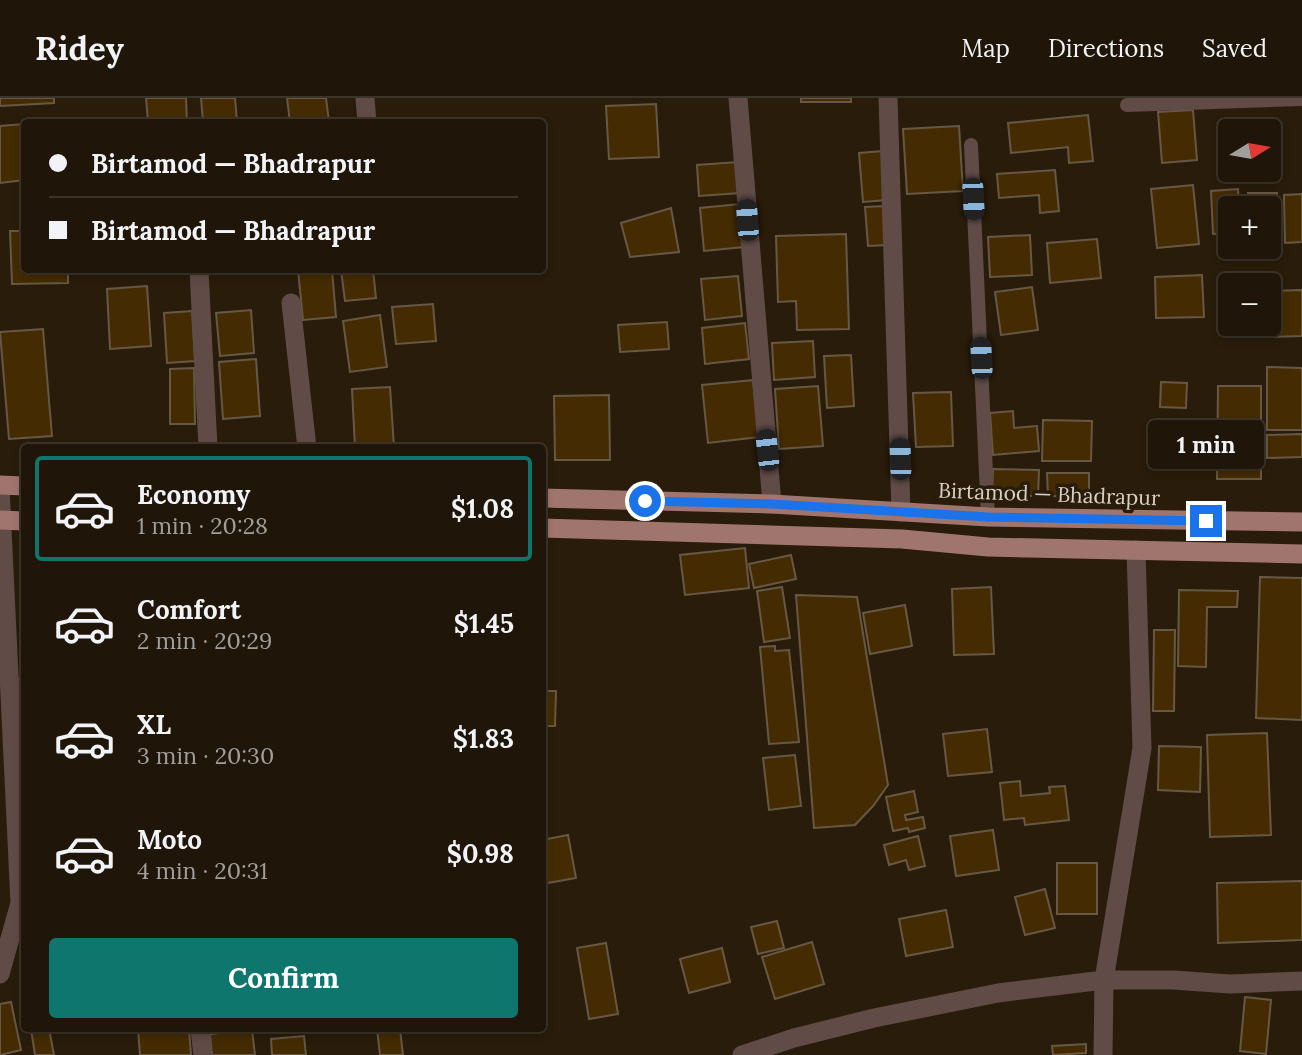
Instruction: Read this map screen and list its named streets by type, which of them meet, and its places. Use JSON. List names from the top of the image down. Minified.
{"streets":{"main road":["Birtamod — Bhadrapur"]},"north":"right","page":{"header":"Ridey","nav":["Map","Directions","Saved"],"map_buttons":["+","−"],"banner":["Birtamod — Bhadrapur","Birtamod — Bhadrapur"],"bubble":"1 min","list":[{"name":"Economy","note":"1 min · 20:28","value":"$1.08"},{"name":"Comfort","note":"2 min · 20:29","value":"$1.45"},{"name":"XL","note":"3 min · 20:30","value":"$1.83"},{"name":"Moto","note":"4 min · 20:31","value":"$0.98"}],"buttons":"Confirm"}}
